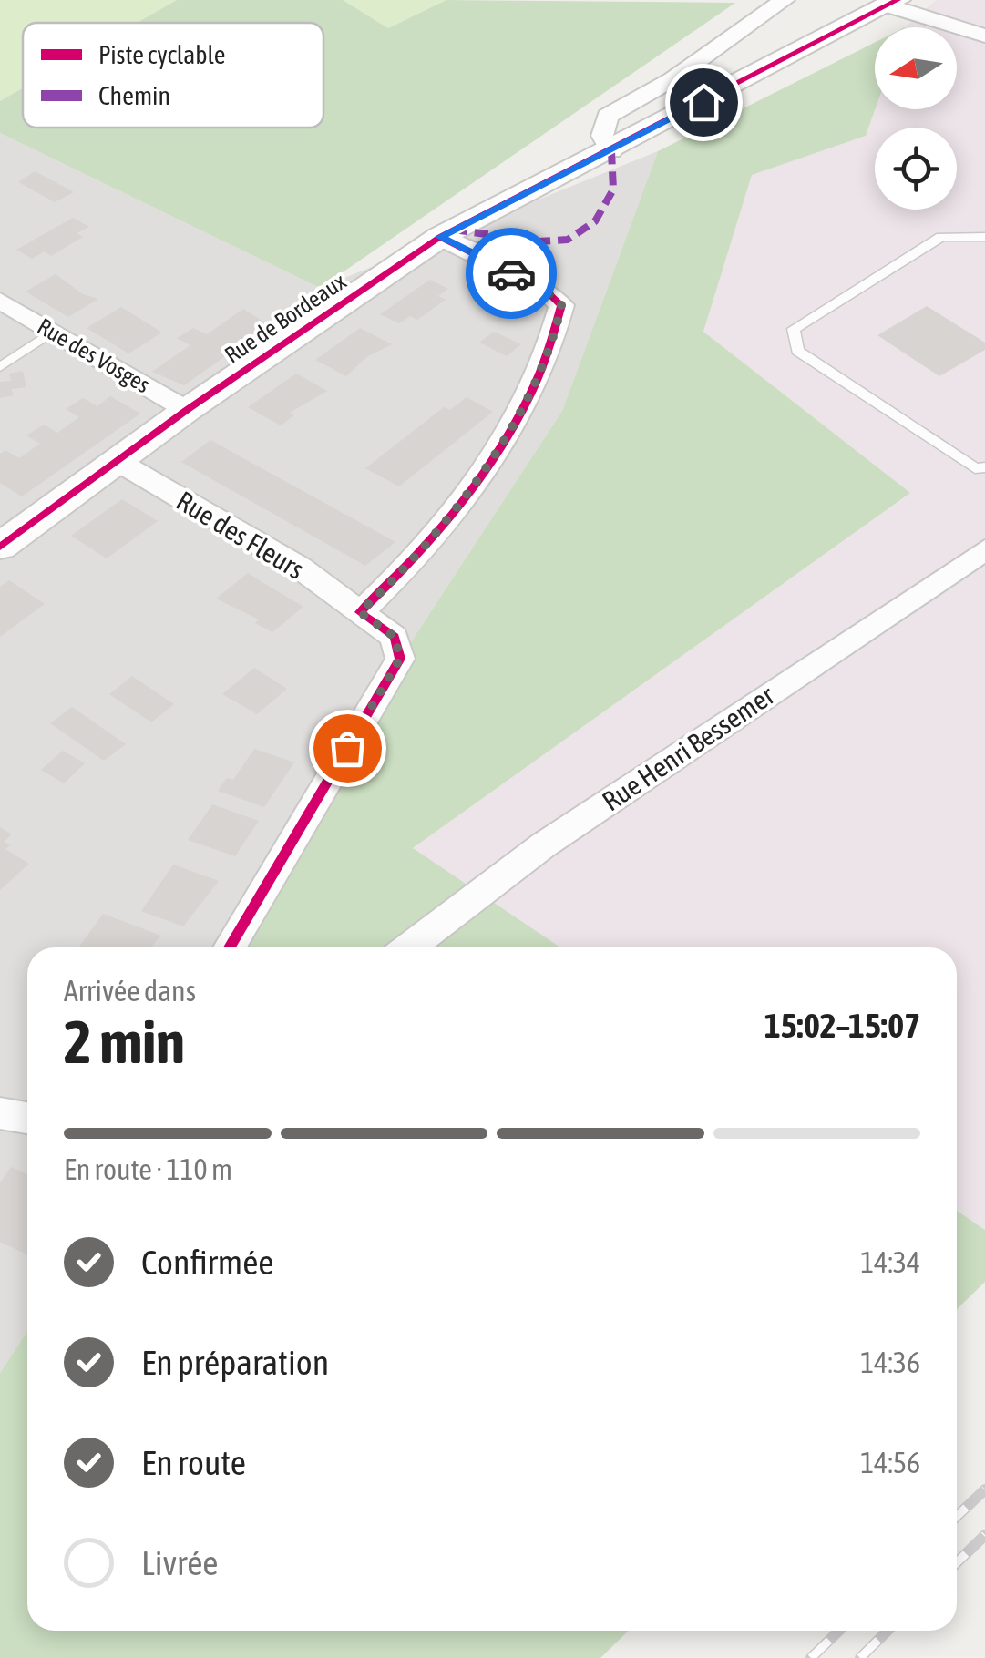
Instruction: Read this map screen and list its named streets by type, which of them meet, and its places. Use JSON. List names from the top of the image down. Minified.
{"streets":{"street":["Rue de Bordeaux","Rue des Vosges","Rue des Fleurs","Rue Henri Bessemer"]},"crossings":[["Rue de Bordeaux","Rue des Vosges"],["Rue de Bordeaux","Rue des Fleurs"]],"legend":["Piste cyclable","Chemin"],"north":"left","page":{"heading":["2 min","Arrivée dans","15:02–15:07"],"bar":"En route · 110 m","list":[["Confirmée","14:34"],["En préparation","14:36"],["En route","14:56"],"Livrée"]}}
